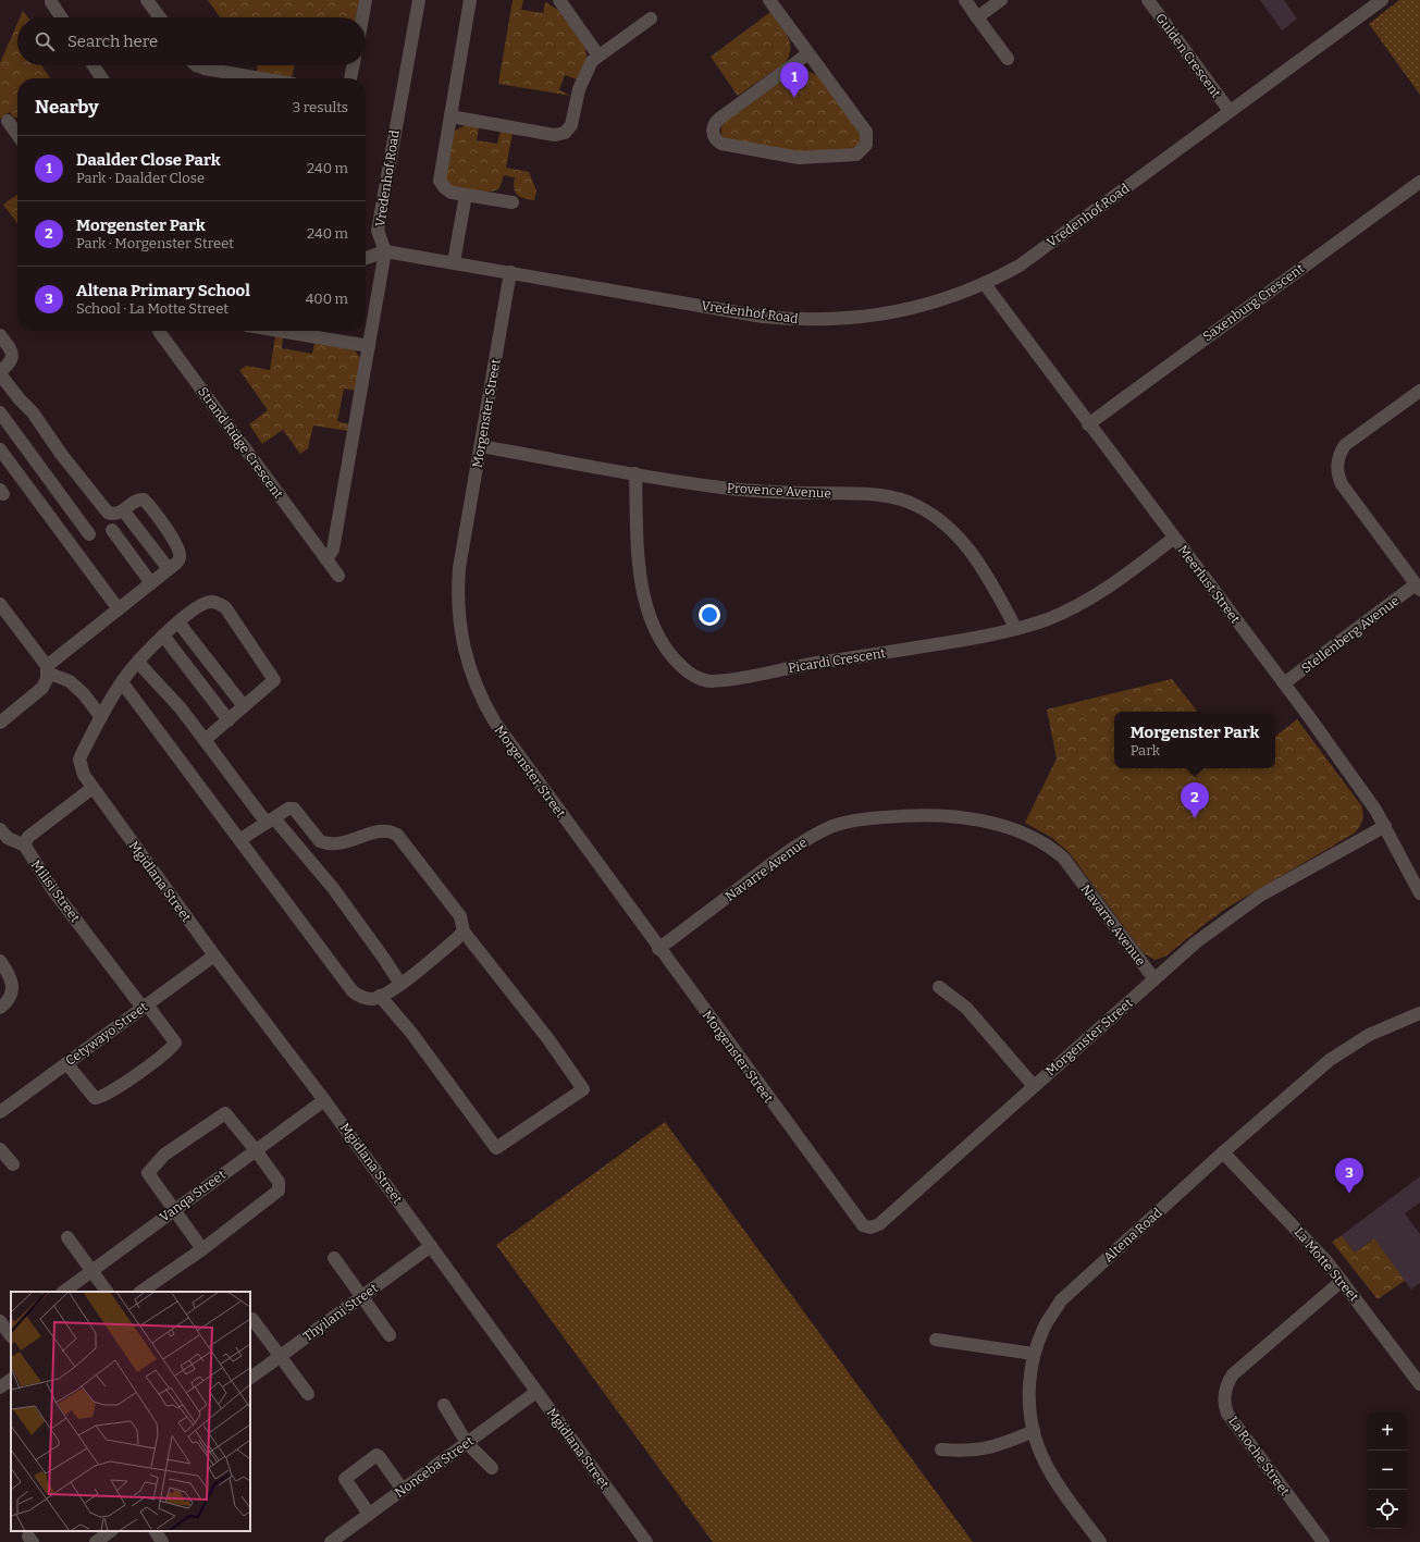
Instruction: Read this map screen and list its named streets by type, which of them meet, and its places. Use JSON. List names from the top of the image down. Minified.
{"streets":{"street":["Gulden Crescent","Vredenhof Road","Saxenburg Crescent","Morgenster Street","Strand Ridge Crescent","Provence Avenue","Meerlust Street","Stellenberg Avenue","Picardi Crescent","Navarre Avenue","Mgidlana Street","Milisi Street","Cetywayo Street","Vanqa Street","Altena Road","La Motte Street","Thyilani Street","La Roche Street","Nonceba Street"]},"crossings":[["Gulden Crescent","Vredenhof Road"],["Vredenhof Road","Morgenster Street"],["Vredenhof Road","Meerlust Street"],["Saxenburg Crescent","Meerlust Street"],["Morgenster Street","Provence Avenue"],["Morgenster Street","Meerlust Street"],["Morgenster Street","Navarre Avenue"],["Provence Avenue","Picardi Crescent"],["Meerlust Street","Stellenberg Avenue"],["Meerlust Street","Picardi Crescent"],["Mgidlana Street","Milisi Street"],["Mgidlana Street","Cetywayo Street"],["Mgidlana Street","Vanqa Street"],["Mgidlana Street","Thyilani Street"],["Mgidlana Street","Nonceba Street"],["Milisi Street","Cetywayo Street"],["Altena Road","La Motte Street"],["La Motte Street","La Roche Street"]],"page":{"search":"Search here","pins":["1","2","3"],"heading":["Nearby","3 results"],"list":[{"mark":"1","name":"Daalder Close Park","note":"Park · Daalder Close","value":"240 m"},{"mark":"2","name":"Morgenster Park","note":"Park · Morgenster Street","value":"240 m"},{"mark":"3","name":"Altena Primary School","note":"School · La Motte Street","value":"400 m"}],"popup":["Morgenster Park","Park"],"map_buttons":["+","−"]}}
